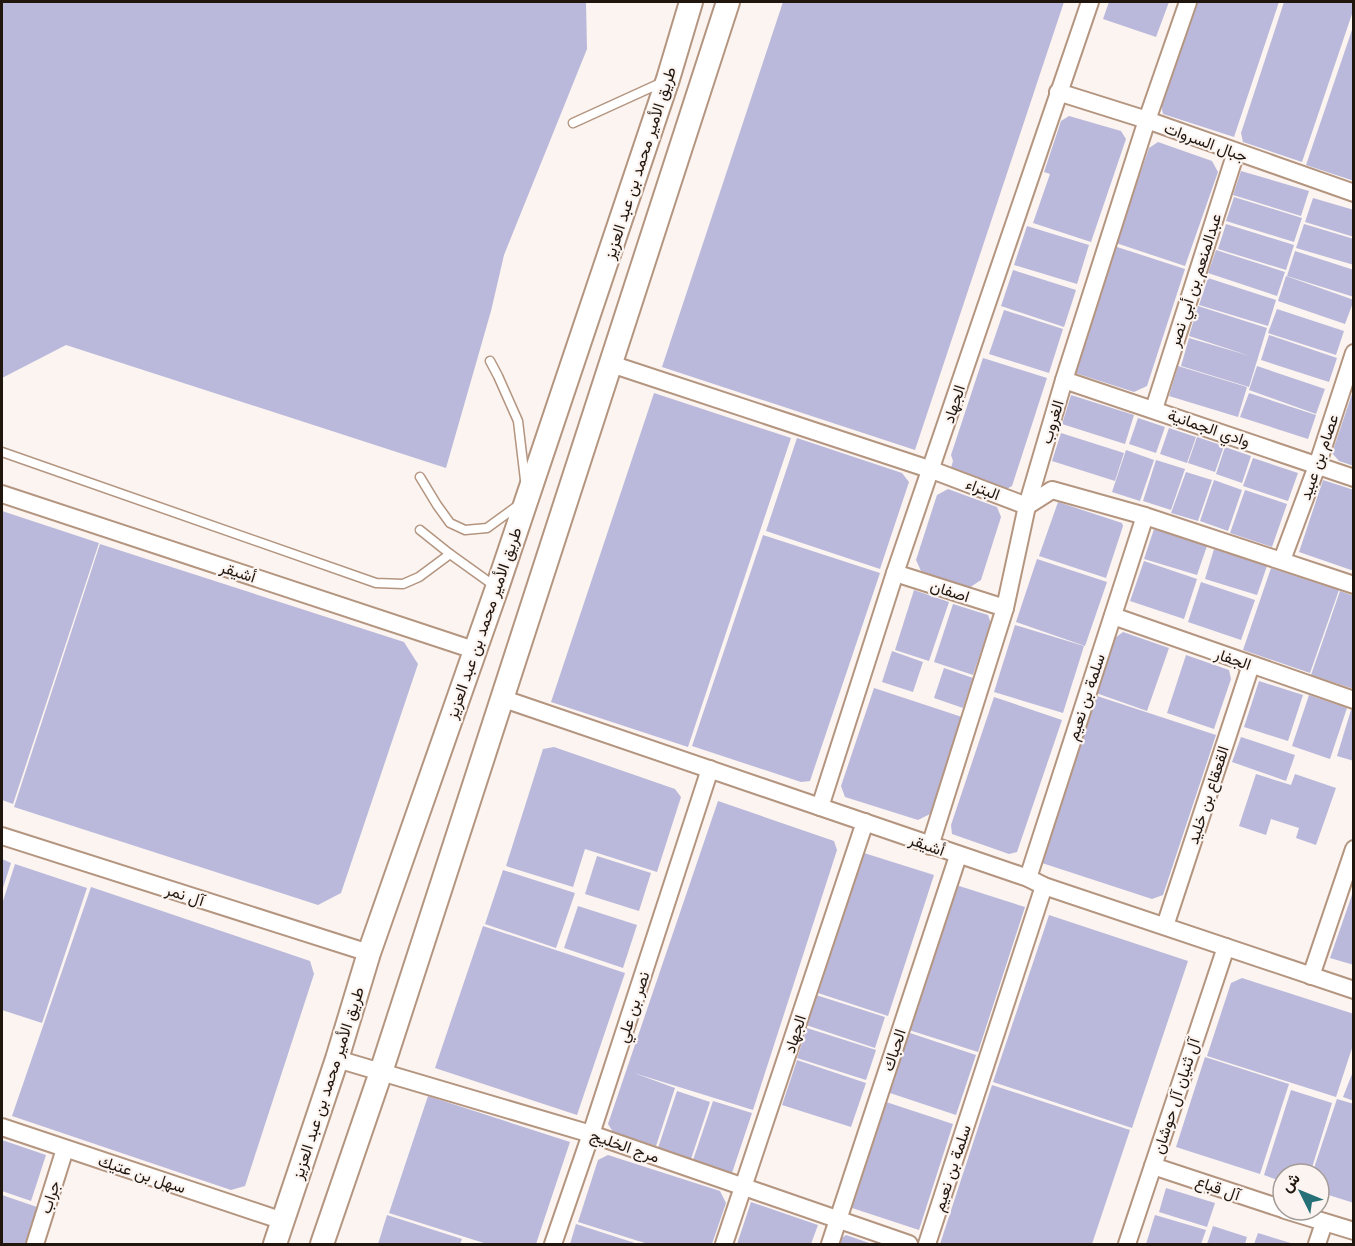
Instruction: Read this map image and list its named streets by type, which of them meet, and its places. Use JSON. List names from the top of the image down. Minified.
{"streets":{"main road":["طريق الأمير محمد بن عبد العزيز"],"street":["جبال السروات","عبدالمنعم بن أبي نصر","الجهاد","الغروب","وادي الجمانية","عصام بن عبيد","البتراء","أشيقر","اصفان","الجفار","سلمة بن نعيم","القعقاع بن خليد","آل نمر","نصر بن علي","الحباك","آل ثنيان آل حوشان","مرج الخليج","سهل بن عتيك","آل قباع","جراب"]},"crossings":[["جبال السروات","عبدالمنعم بن أبي نصر"],["جبال السروات","الجهاد"],["جبال السروات","الغروب"],["طريق الأمير محمد بن عبد العزيز","البتراء"],["طريق الأمير محمد بن عبد العزيز","أشيقر"],["طريق الأمير محمد بن عبد العزيز","آل نمر"],["طريق الأمير محمد بن عبد العزيز","مرج الخليج"],["طريق الأمير محمد بن عبد العزيز","سهل بن عتيك"],["عبدالمنعم بن أبي نصر","وادي الجمانية"],["الجهاد","البتراء"],["الجهاد","أشيقر"],["الجهاد","اصفان"],["الجهاد","مرج الخليج"],["الغروب","وادي الجمانية"],["الغروب","البتراء"],["الغروب","أشيقر"],["الغروب","اصفان"],["وادي الجمانية","عصام بن عبيد"],["أشيقر","سلمة بن نعيم"],["أشيقر","القعقاع بن خليد"],["أشيقر","نصر بن علي"],["أشيقر","الحباك"],["أشيقر","آل ثنيان آل حوشان"],["الجفار","سلمة بن نعيم"],["الجفار","القعقاع بن خليد"],["نصر بن علي","مرج الخليج"],["الحباك","مرج الخليج"],["آل ثنيان آل حوشان","آل قباع"],["سهل بن عتيك","جراب"]],"north":"top left"}
